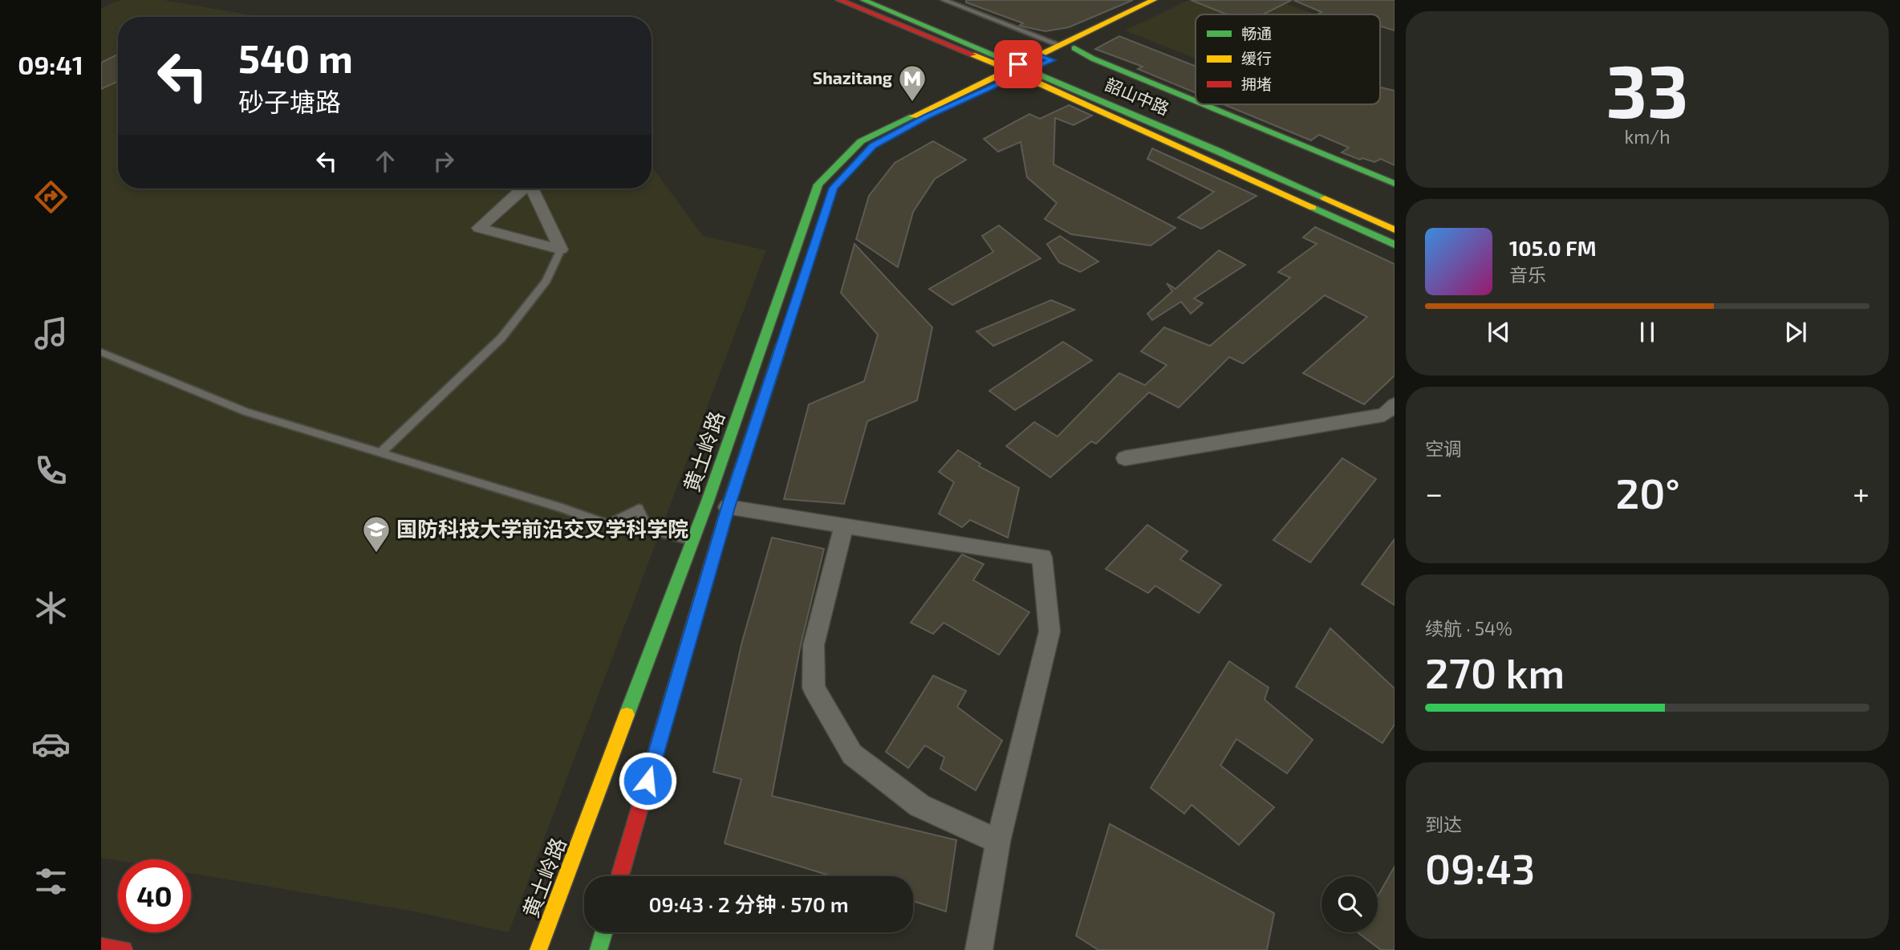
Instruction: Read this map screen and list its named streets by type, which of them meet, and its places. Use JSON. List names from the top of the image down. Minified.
{"streets":{"street":["韶山中路","黄土岭路"]},"crossings":[["韶山中路","黄土岭路"]],"places":{"metro station":["Shazitang"],"school or university":["国防科技大学前沿交叉学科学院"]},"legend":["畅通","缓行","拥堵"],"page":{"tabs":"09:41","tile":[["33","km/h"],"空调",["续航 · 54%","270 km"],["到达","09:43"]],"turn":["540 m","砂子塘路"],"song":["105.0 FM","音乐"],"heat":["−","20°","+"],"limit":"40","trip":"09:43 · 2 分钟 · 570 m"}}
